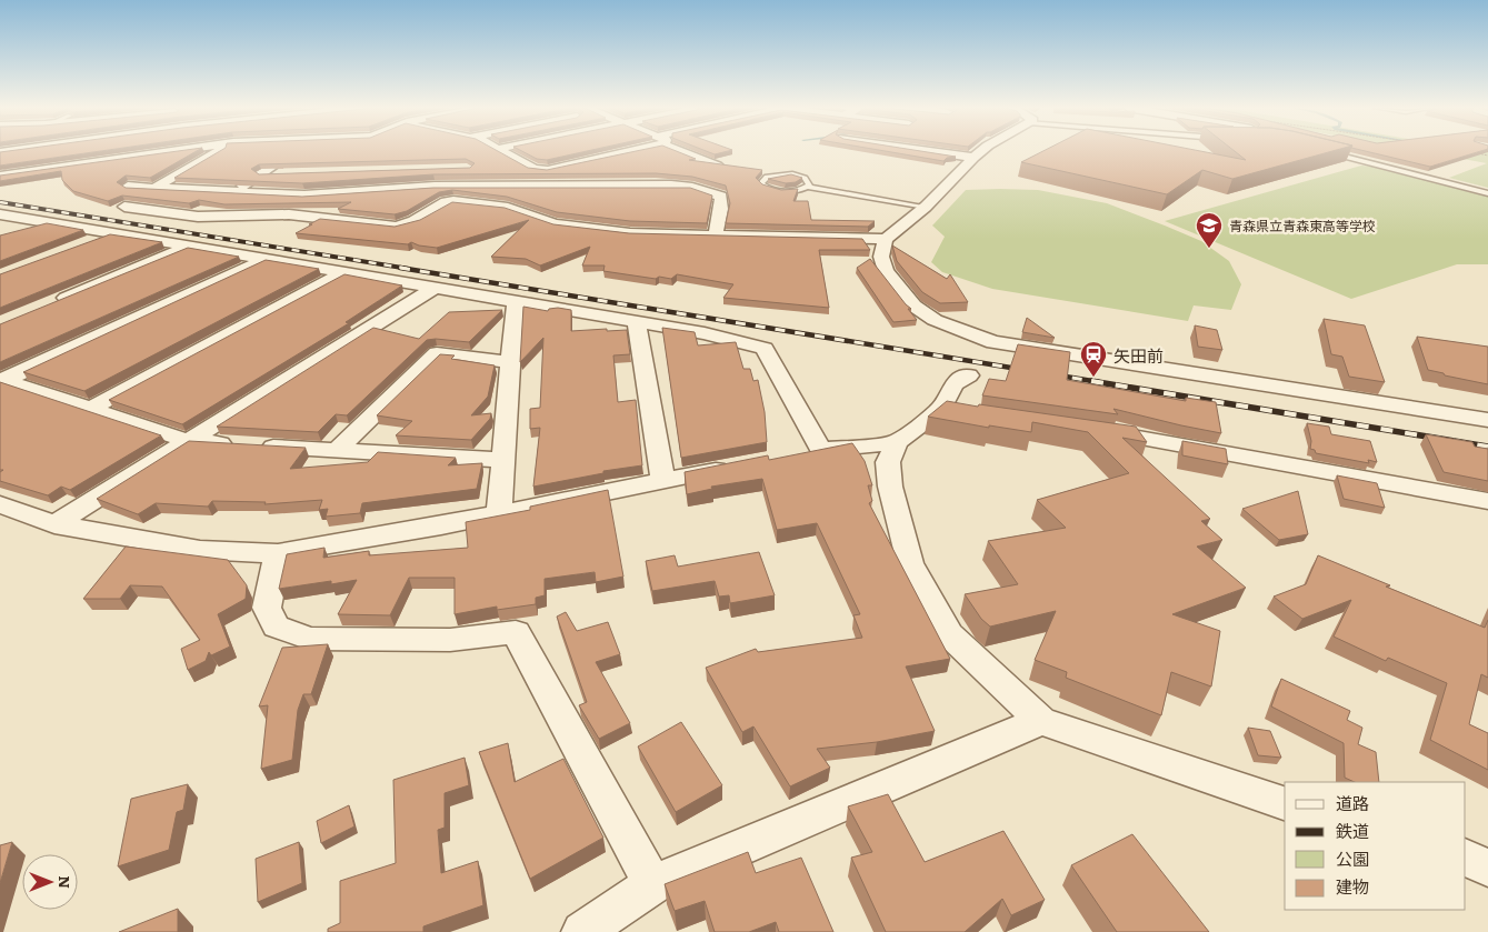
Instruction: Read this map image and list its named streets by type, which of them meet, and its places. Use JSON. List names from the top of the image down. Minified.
{"places":{"school or university":["青森県立青森東高等学校"],"station":["矢田前"]},"legend":["道路","鉄道","公園","建物"],"north":"right"}
